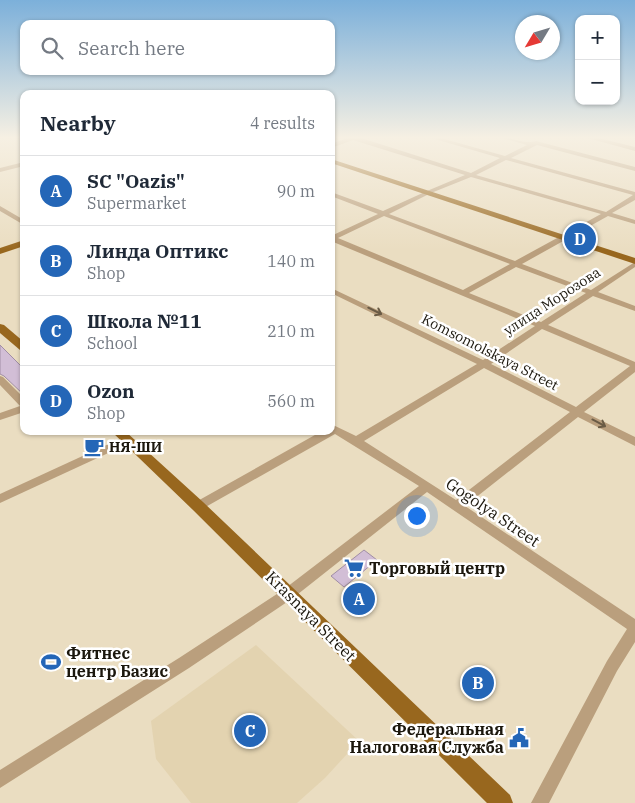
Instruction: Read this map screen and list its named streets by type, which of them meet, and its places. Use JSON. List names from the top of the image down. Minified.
{"streets":{"main road":["Krasnaya Street"],"street":["улица Морозова","Komsomolskaya Street","Gogolya Street"]},"crossings":[["улица Морозова","Komsomolskaya Street"],["улица Морозова","Gogolya Street"]],"places":{"cafe":["НЯ-ШИ"],"supermarket":["Торговый центр"],"sports":["Фитнес центр Базис"],"public building":["Федеральная Налоговая Служба"]},"north":"bottom left","page":{"map_buttons":["+","−"],"search":"Search here","heading":["Nearby","4 results"],"list":[{"mark":"A","name":"SC \"Oazis\"","note":"Supermarket","value":"90 m"},{"mark":"B","name":"Линда Оптикс","note":"Shop","value":"140 m"},{"mark":"C","name":"Школа №11","note":"School","value":"210 m"},{"mark":"D","name":"Ozon","note":"Shop","value":"560 m"}],"pins":["D","A","B","C"]}}
